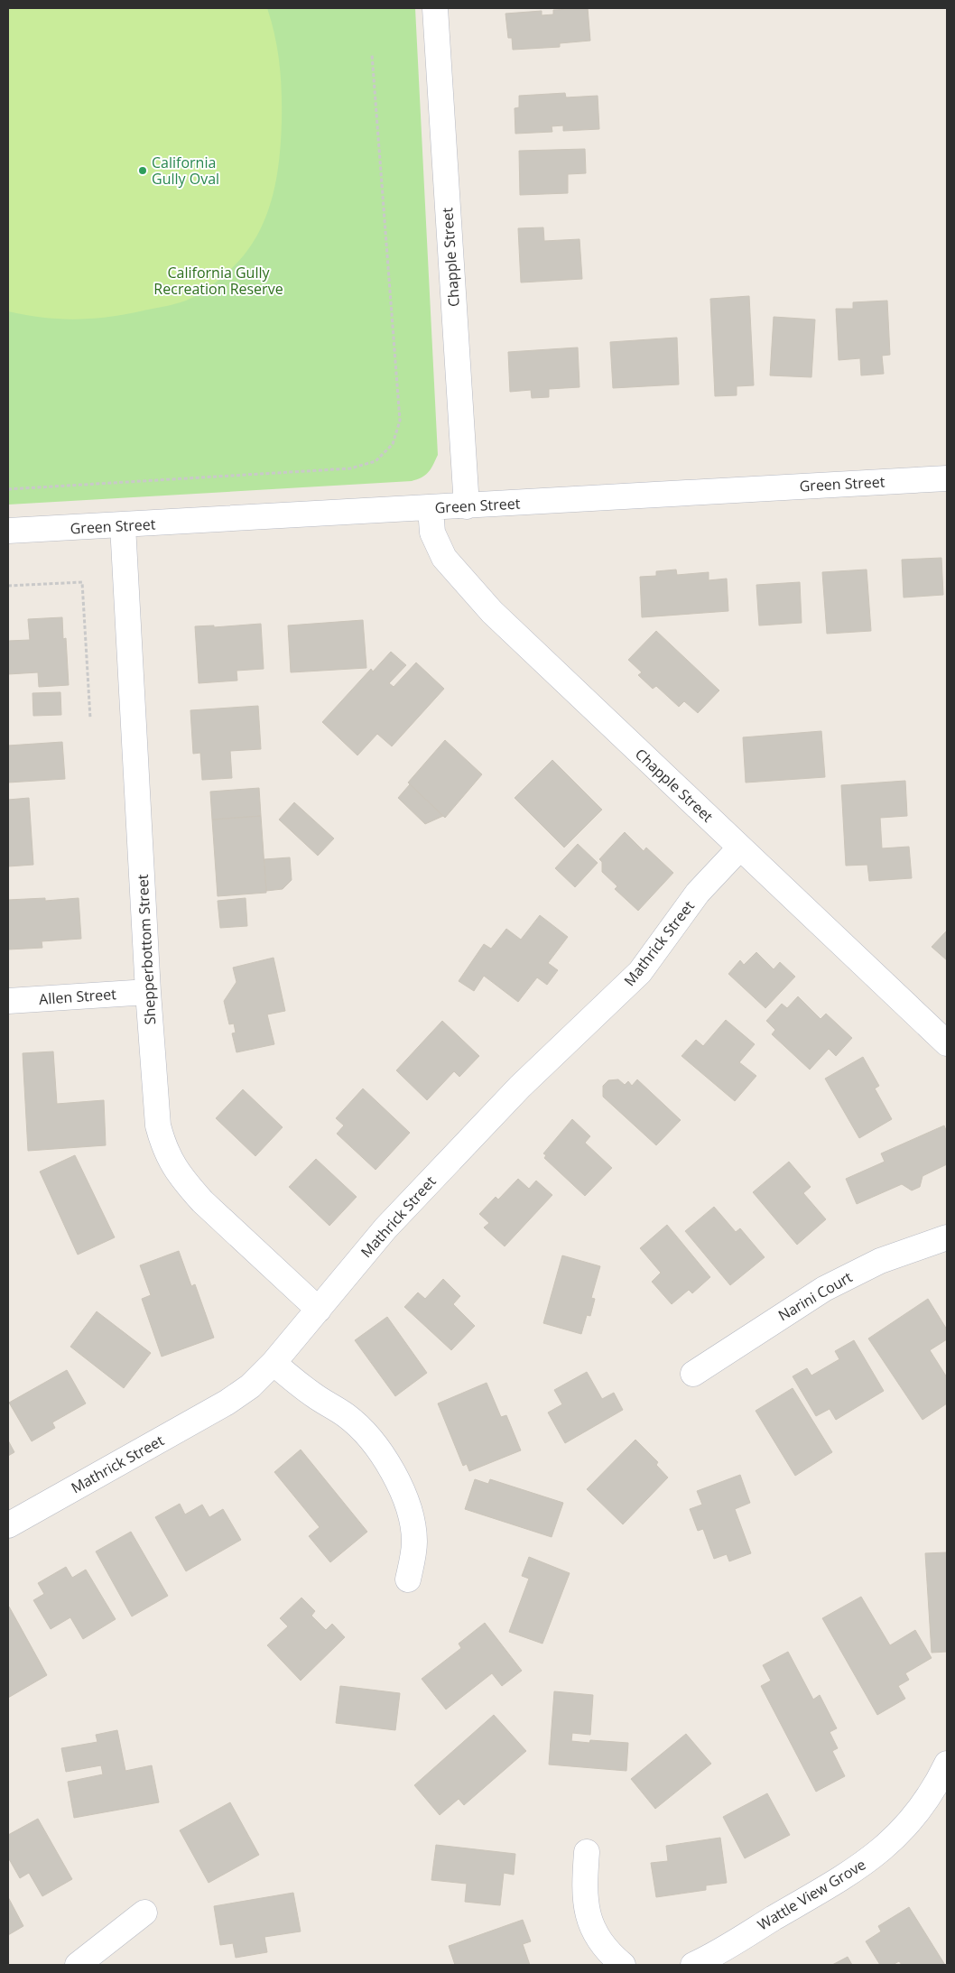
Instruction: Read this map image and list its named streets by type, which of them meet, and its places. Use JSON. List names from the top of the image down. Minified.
{"streets":{"street":["Chapple Street","Green Street","Mathrick Street","Shepperbottom Street","Allen Street","Narini Court","Wattle View Grove"]},"crossings":[["Chapple Street","Green Street"],["Chapple Street","Mathrick Street"],["Green Street","Shepperbottom Street"],["Mathrick Street","Shepperbottom Street"],["Shepperbottom Street","Allen Street"]],"parks":["California Gully Recreation Reserve"],"places":["California Gully Oval"]}
